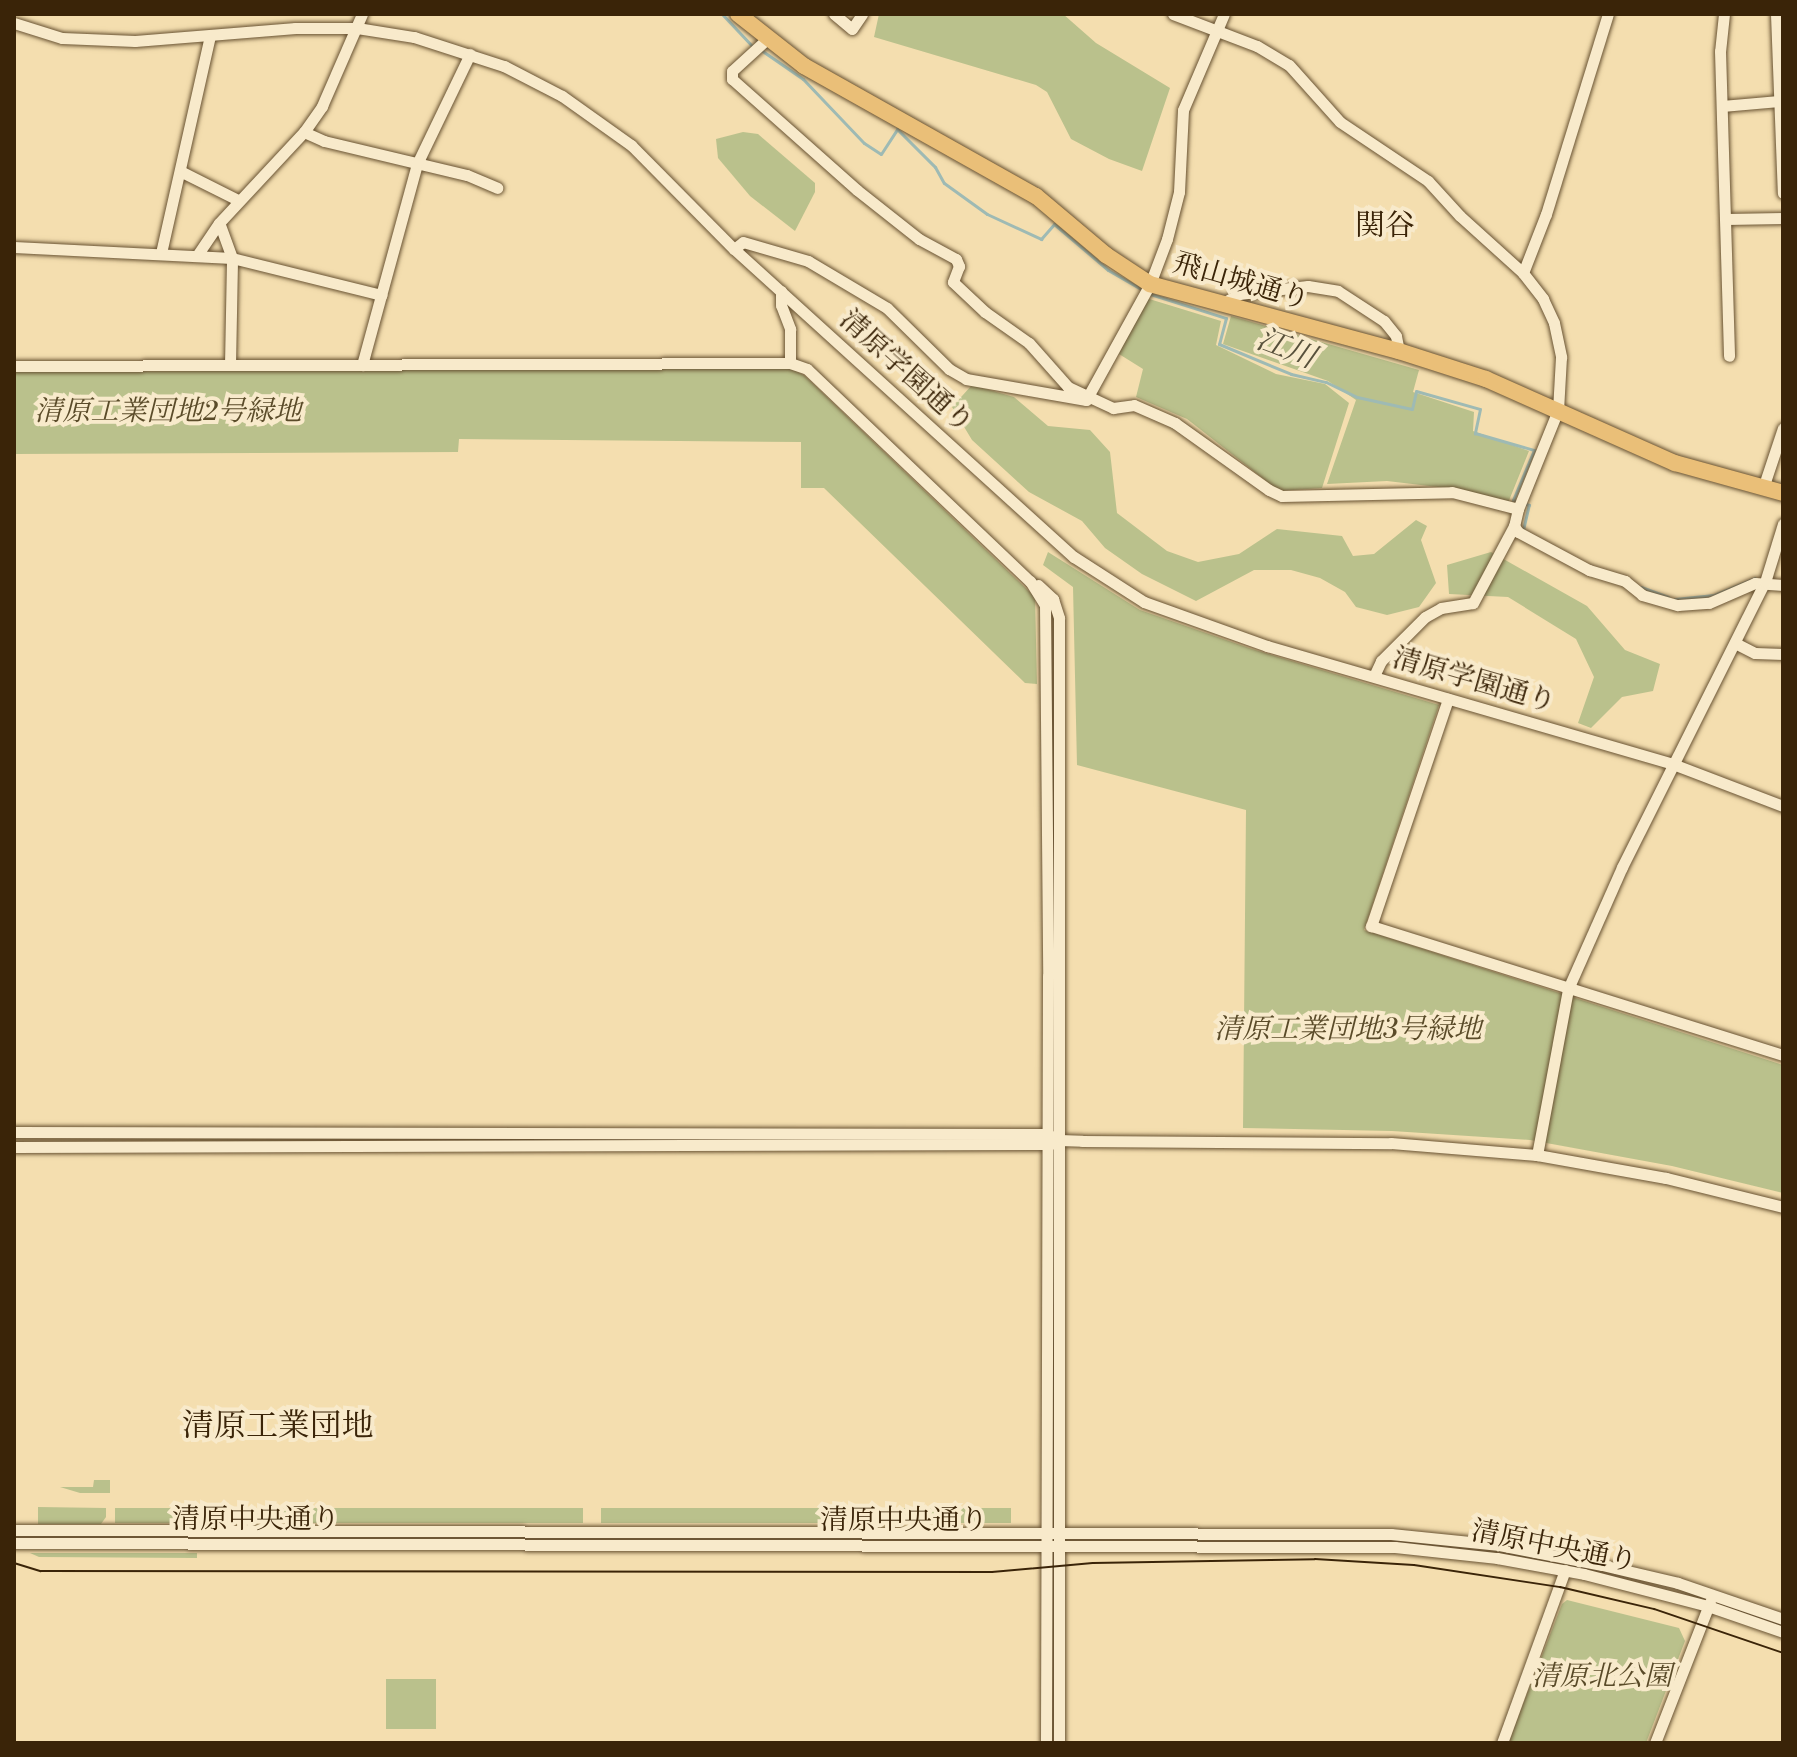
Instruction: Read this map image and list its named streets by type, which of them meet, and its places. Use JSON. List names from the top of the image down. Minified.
{"streets":{"highway":["飛山城通り"],"street":["清原学園通り","清原中央通り"]},"districts":["関谷","清原工業団地"],"water":["江川"],"parks":["清原工業団地2号緑地","清原工業団地3号緑地","清原北公園"]}
